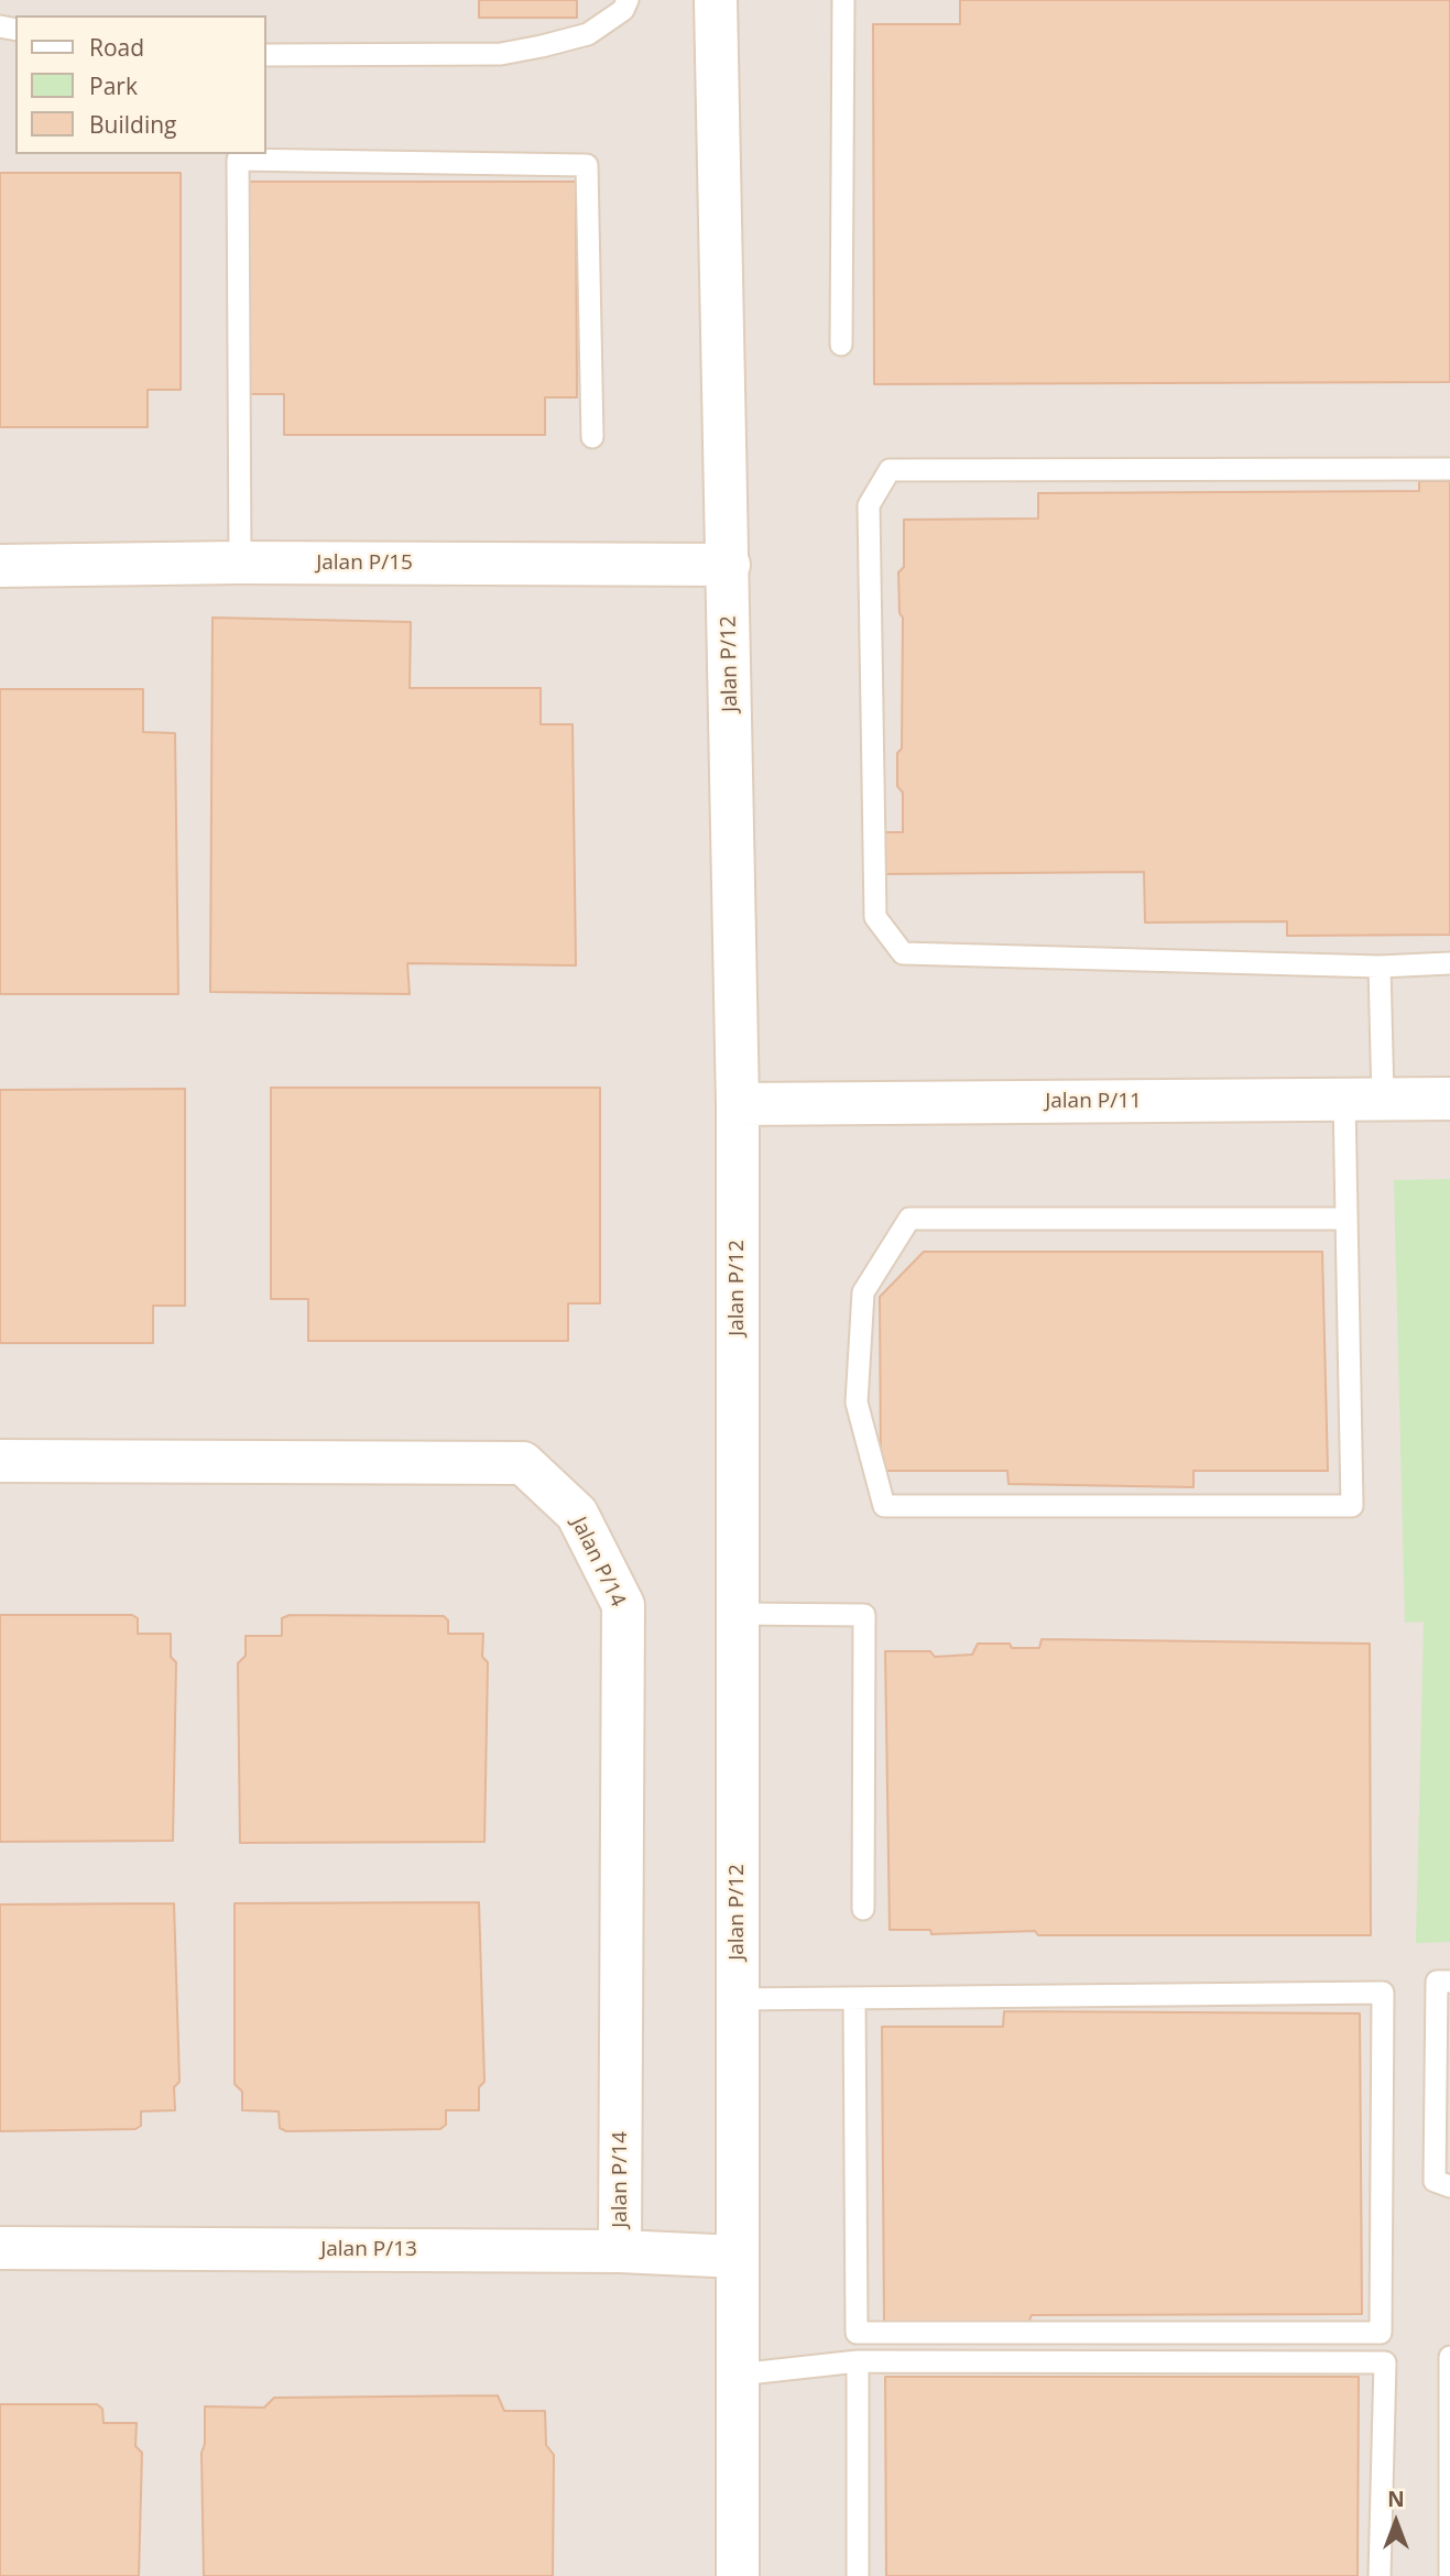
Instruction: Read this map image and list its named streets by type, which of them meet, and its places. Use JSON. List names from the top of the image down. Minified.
{"streets":{"street":["Jalan P/15","Jalan P/12","Jalan P/11","Jalan P/14","Jalan P/13"]},"crossings":[["Jalan P/15","Jalan P/12"],["Jalan P/12","Jalan P/11"],["Jalan P/12","Jalan P/13"],["Jalan P/14","Jalan P/13"]],"legend":["Road","Park","Building"],"north":"top"}
